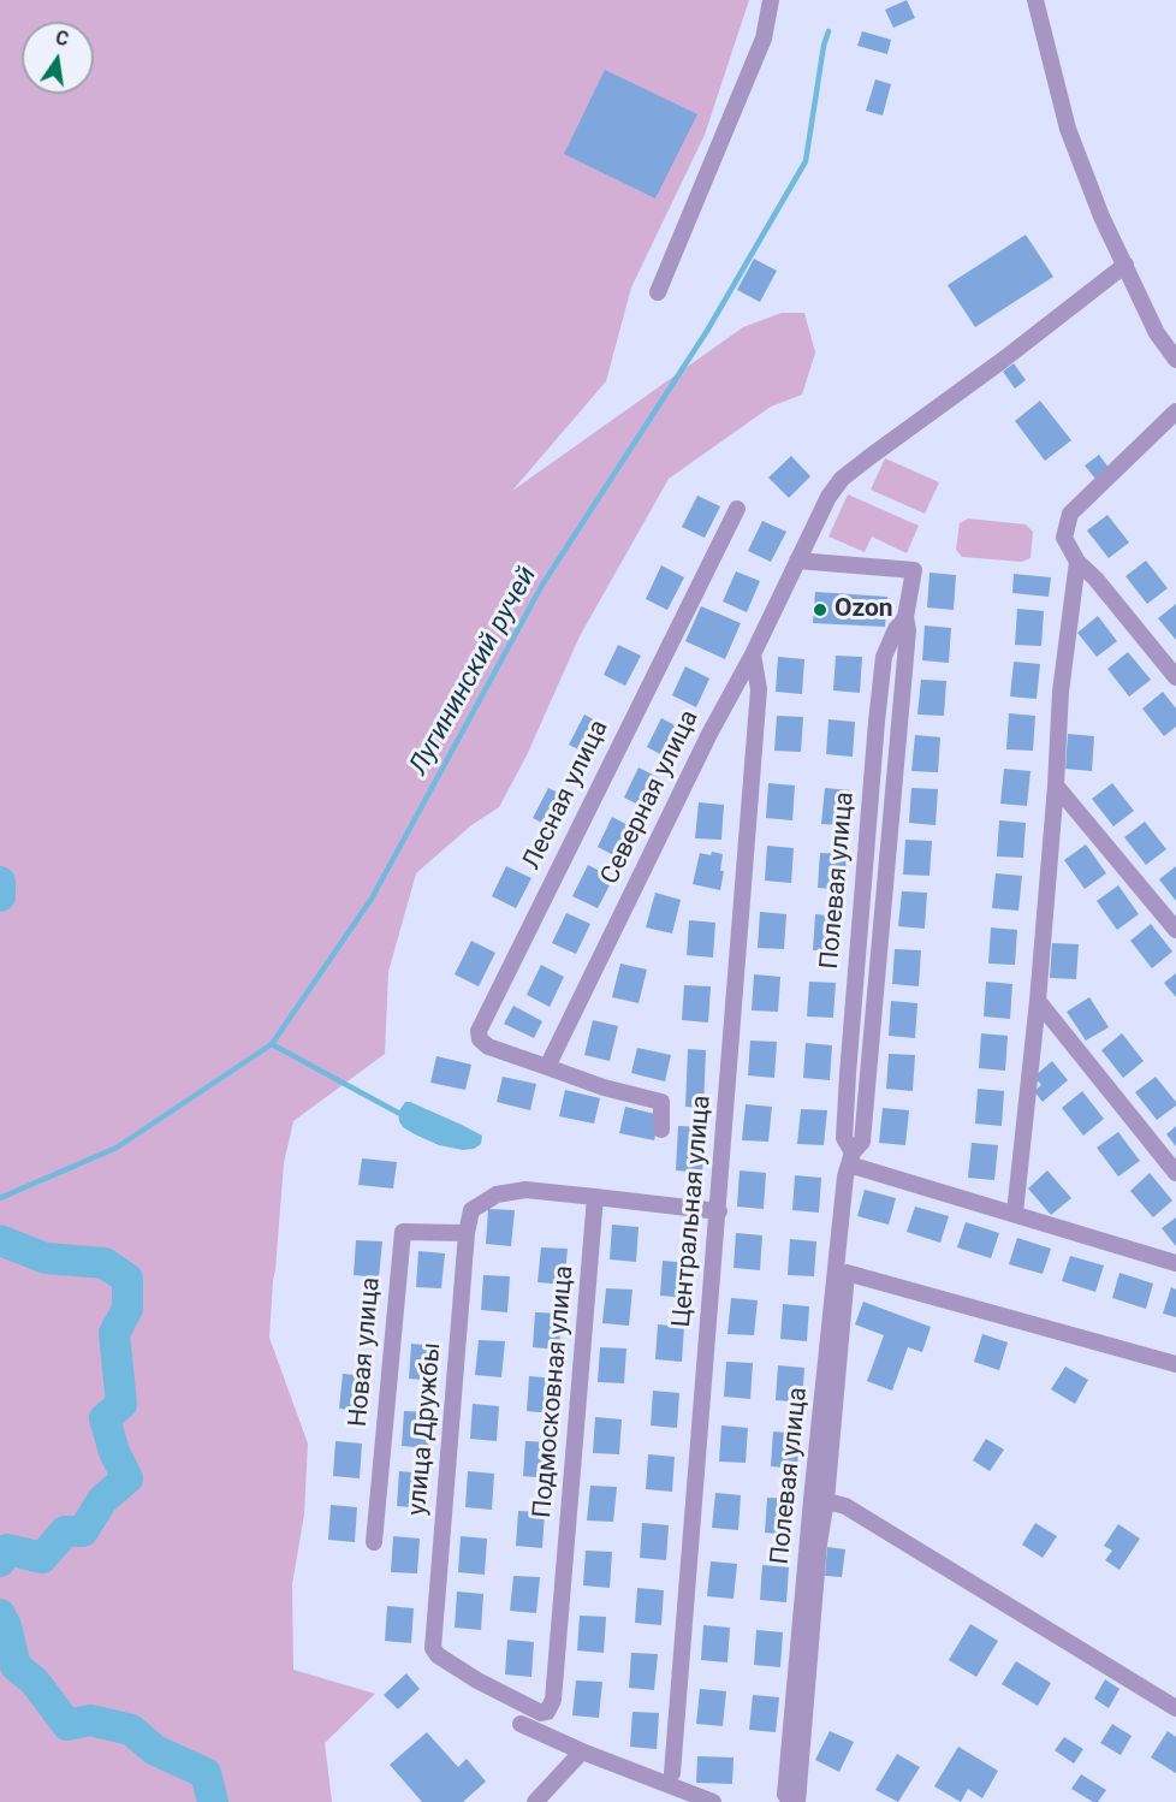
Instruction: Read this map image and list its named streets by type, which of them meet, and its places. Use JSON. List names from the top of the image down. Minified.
{"streets":{"street":["Лесная улица","Северная улица","Полевая улица","Центральная улица","Новая улица","Подмосковная улица","улица Дружбы"]},"crossings":[["Лесная улица","Северная улица"],["Северная улица","Полевая улица"],["Северная улица","Центральная улица"],["Новая улица","улица Дружбы"],["Подмосковная улица","улица Дружбы"]],"water":["Лугининский ручей"],"places":["Ozon"],"north":"top"}
